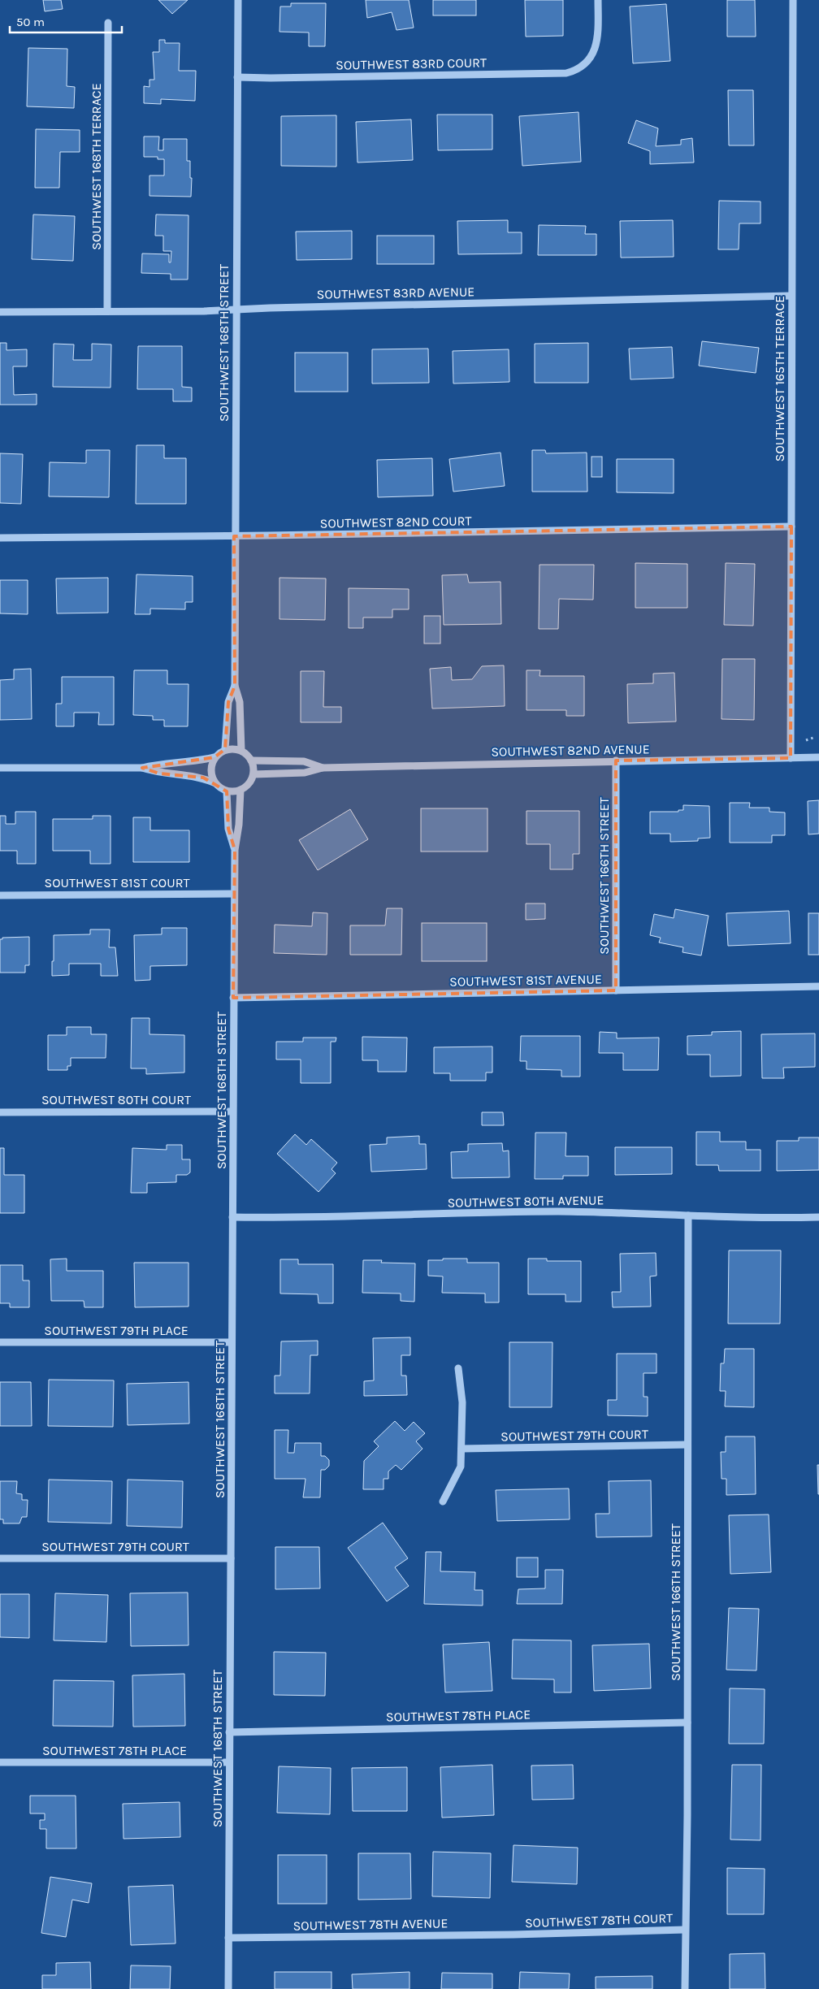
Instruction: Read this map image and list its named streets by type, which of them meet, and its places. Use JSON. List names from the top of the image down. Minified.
{"streets":{"street":["SOUTHWEST 83RD COURT","SOUTHWEST 168TH TERRACE","SOUTHWEST 83RD AVENUE","SOUTHWEST 168TH STREET","SOUTHWEST 165TH TERRACE","SOUTHWEST 82ND COURT","SOUTHWEST 82ND AVENUE","SOUTHWEST 166TH STREET","SOUTHWEST 81ST COURT","SOUTHWEST 81ST AVENUE","SOUTHWEST 80TH COURT","SOUTHWEST 80TH AVENUE","SOUTHWEST 79TH PLACE","SOUTHWEST 79TH COURT","SOUTHWEST 78TH PLACE","SOUTHWEST 78TH COURT","SOUTHWEST 78TH AVENUE"]},"crossings":[["SOUTHWEST 83RD COURT","SOUTHWEST 168TH STREET"],["SOUTHWEST 168TH TERRACE","SOUTHWEST 83RD AVENUE"],["SOUTHWEST 83RD AVENUE","SOUTHWEST 168TH STREET"],["SOUTHWEST 83RD AVENUE","SOUTHWEST 165TH TERRACE"],["SOUTHWEST 168TH STREET","SOUTHWEST 82ND COURT"],["SOUTHWEST 168TH STREET","SOUTHWEST 82ND AVENUE"],["SOUTHWEST 168TH STREET","SOUTHWEST 81ST COURT"],["SOUTHWEST 168TH STREET","SOUTHWEST 81ST AVENUE"],["SOUTHWEST 168TH STREET","SOUTHWEST 80TH COURT"],["SOUTHWEST 168TH STREET","SOUTHWEST 80TH AVENUE"],["SOUTHWEST 168TH STREET","SOUTHWEST 79TH PLACE"],["SOUTHWEST 168TH STREET","SOUTHWEST 79TH COURT"],["SOUTHWEST 168TH STREET","SOUTHWEST 78TH PLACE"],["SOUTHWEST 168TH STREET","SOUTHWEST 78TH AVENUE"],["SOUTHWEST 165TH TERRACE","SOUTHWEST 82ND COURT"],["SOUTHWEST 165TH TERRACE","SOUTHWEST 82ND AVENUE"],["SOUTHWEST 82ND AVENUE","SOUTHWEST 166TH STREET"],["SOUTHWEST 166TH STREET","SOUTHWEST 81ST AVENUE"],["SOUTHWEST 166TH STREET","SOUTHWEST 80TH AVENUE"],["SOUTHWEST 166TH STREET","SOUTHWEST 79TH COURT"],["SOUTHWEST 166TH STREET","SOUTHWEST 78TH PLACE"],["SOUTHWEST 166TH STREET","SOUTHWEST 78TH COURT"],["SOUTHWEST 78TH COURT","SOUTHWEST 78TH AVENUE"]],"scale_bar":"50 m"}
